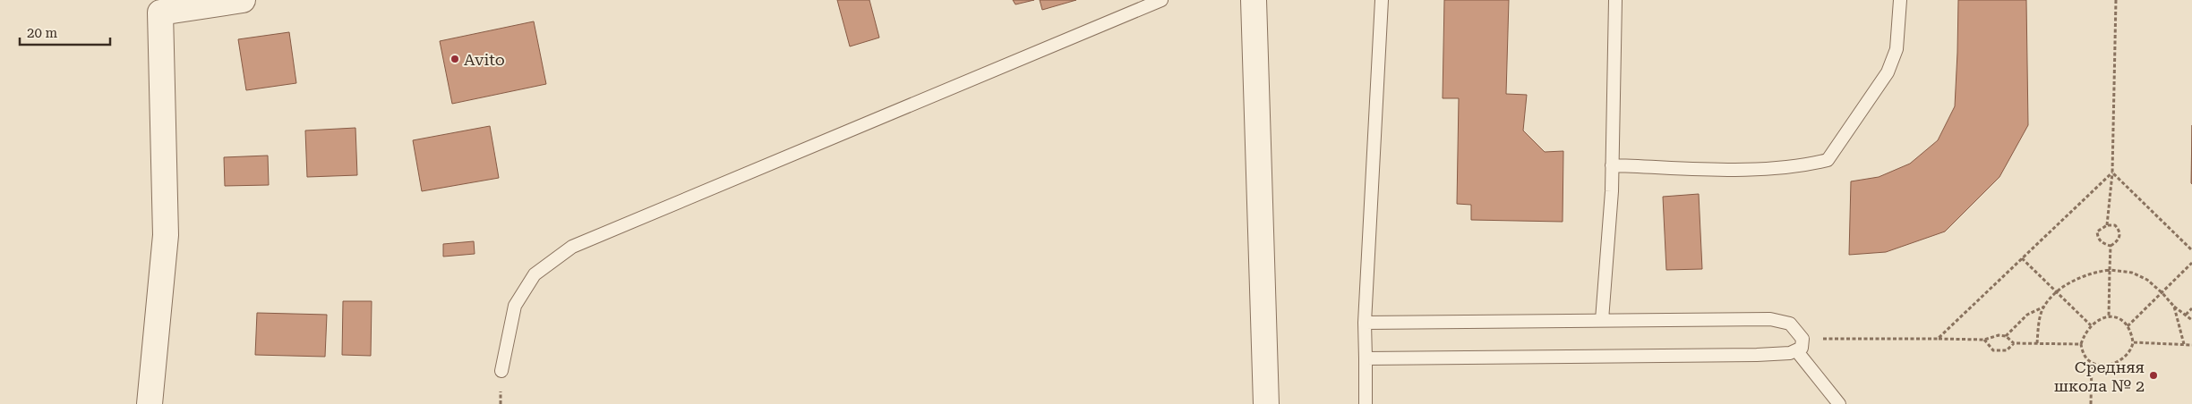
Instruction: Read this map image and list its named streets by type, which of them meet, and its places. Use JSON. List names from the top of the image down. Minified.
{"places":["Avito","Средняя школа № 2"],"scale_bar":"20 m"}
